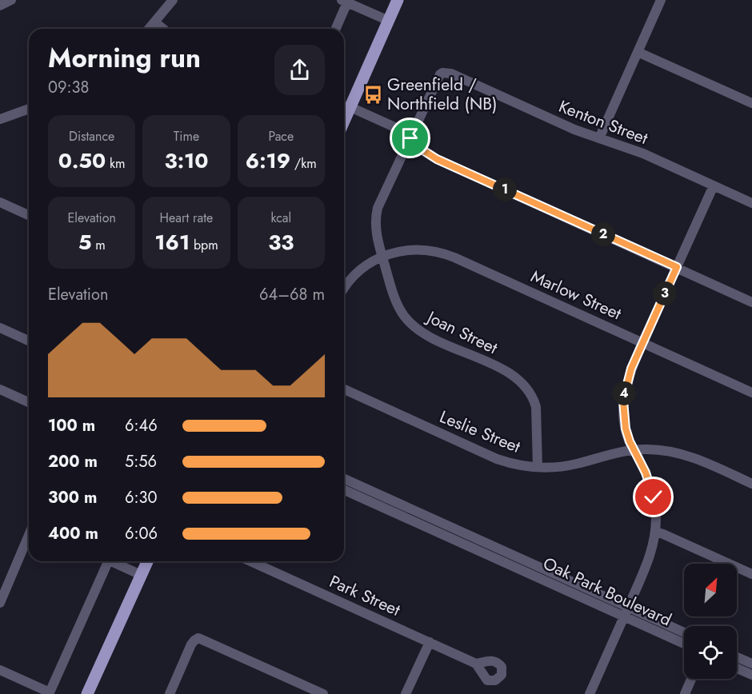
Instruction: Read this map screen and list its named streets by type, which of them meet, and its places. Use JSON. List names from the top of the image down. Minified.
{"streets":{"street":["Kenton Street","Marlow Street","Joan Street","Leslie Street","Oak Park Boulevard","Park Street"]},"crossings":[["Kenton Street","Joan Street"],["Marlow Street","Joan Street"],["Joan Street","Leslie Street"]],"places":{"bus stop":["Greenfield / Northfield (NB)"]},"north":"top right","page":{"heading":["Morning run","09:38"],"stats":[["Distance","0.50 km"],["Time","3:10"],["Pace","6:19 /km"],["Elevation","5 m"],["Heart rate","161 bpm"],["kcal","33"]],"pins":["1","2","3","4"],"chart":["Elevation","64–68 m"],"list":[{"name":"100 m","note":"6:46"},{"name":"200 m","note":"5:56"},{"name":"300 m","note":"6:30"},{"name":"400 m","note":"6:06"}]}}
